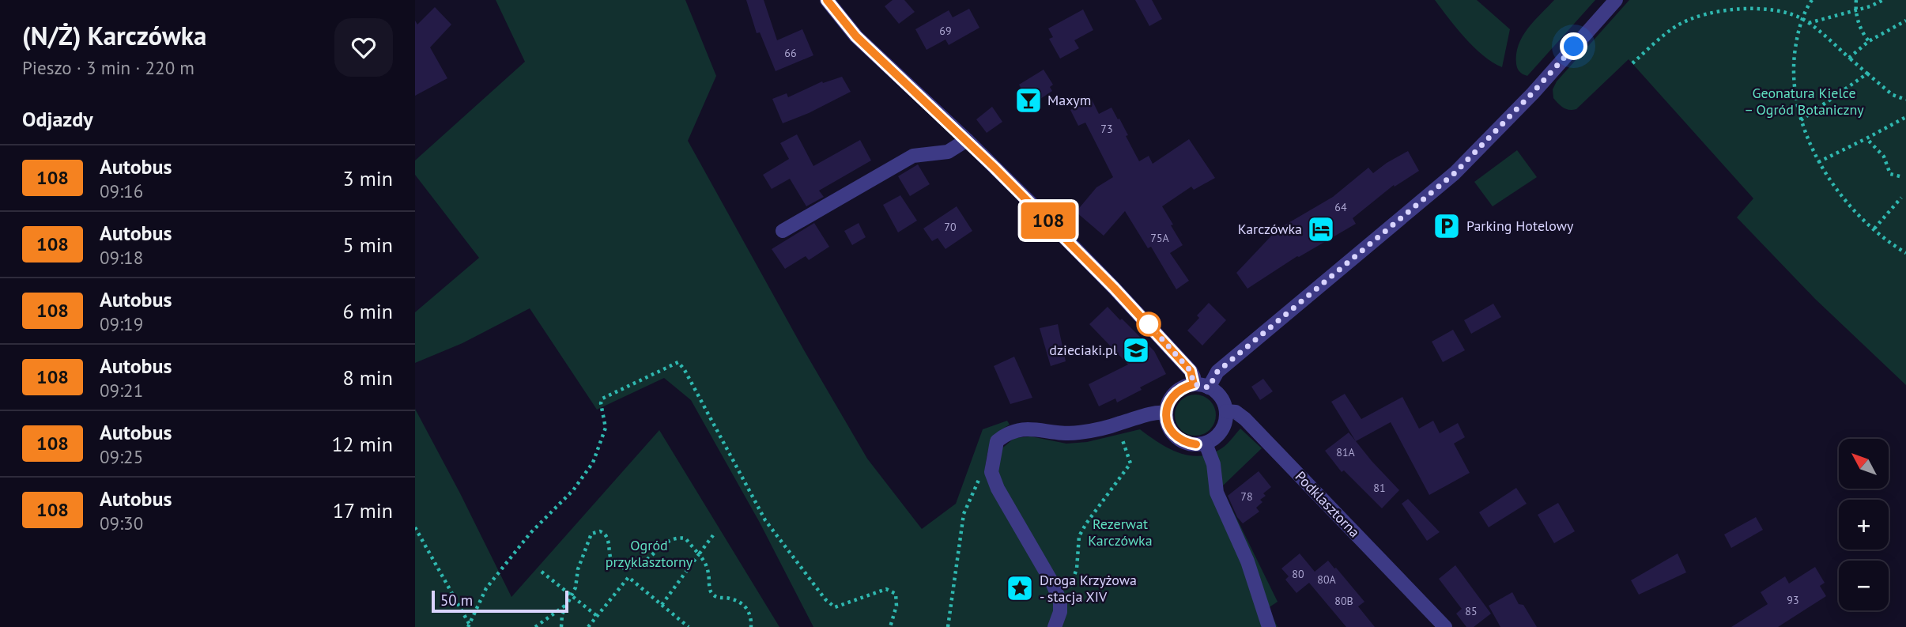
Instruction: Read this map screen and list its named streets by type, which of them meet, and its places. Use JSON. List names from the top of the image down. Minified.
{"streets":{"street":["Podklasztorna"]},"parks":["Geonatura Kielce – Ogród Botaniczny","Rezerwat Karczówka","Ogród przyklasztorny"],"places":{"bar":["Maxym"],"parking":["Parking Hotelowy"],"hotel":["Karczówka"],"school or university":["dzieciaki.pl"],"place":["Droga Krzyżowa - stacja XIV"]},"lines":["bus line 108"],"house_numbers":["69","66","73","64","70","75A","81A","81","78","80","80A","93","80B","85"],"scale_bar":"50 m","north":"top left","page":{"heading":[["(N/Ż) Karczówka","Pieszo · 3 min · 220 m"],"Odjazdy"],"on_map":"108","list":[{"mark":"108","name":"Autobus","note":"09:16","value":"3 min"},{"mark":"108","name":"Autobus","note":"09:18","value":"5 min"},{"mark":"108","name":"Autobus","note":"09:19","value":"6 min"},{"mark":"108","name":"Autobus","note":"09:21","value":"8 min"},{"mark":"108","name":"Autobus","note":"09:25","value":"12 min"},{"mark":"108","name":"Autobus","note":"09:30","value":"17 min"}],"map_buttons":["+","−"],"scale":"50 m"}}
